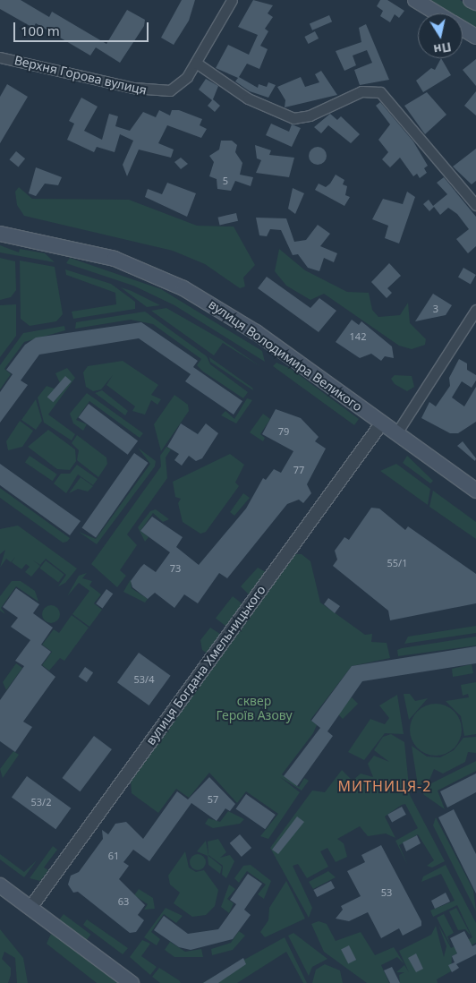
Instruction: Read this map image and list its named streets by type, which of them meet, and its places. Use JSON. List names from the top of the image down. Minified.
{"streets":{"main road":["вулиця Володимира Великого"],"street":["Верхня Горова вулиця","вулиця Богдана Хмельницького"]},"crossings":[["вулиця Володимира Великого","вулиця Богдана Хмельницького"]],"districts":["МИТНИЦЯ-2"],"parks":["сквер Героїв Азову"],"house_numbers":["5","3","142","79","77","55/1","73","53/4","57","53/2","61","53","63"],"scale_bar":"100 m","north":"bottom"}
